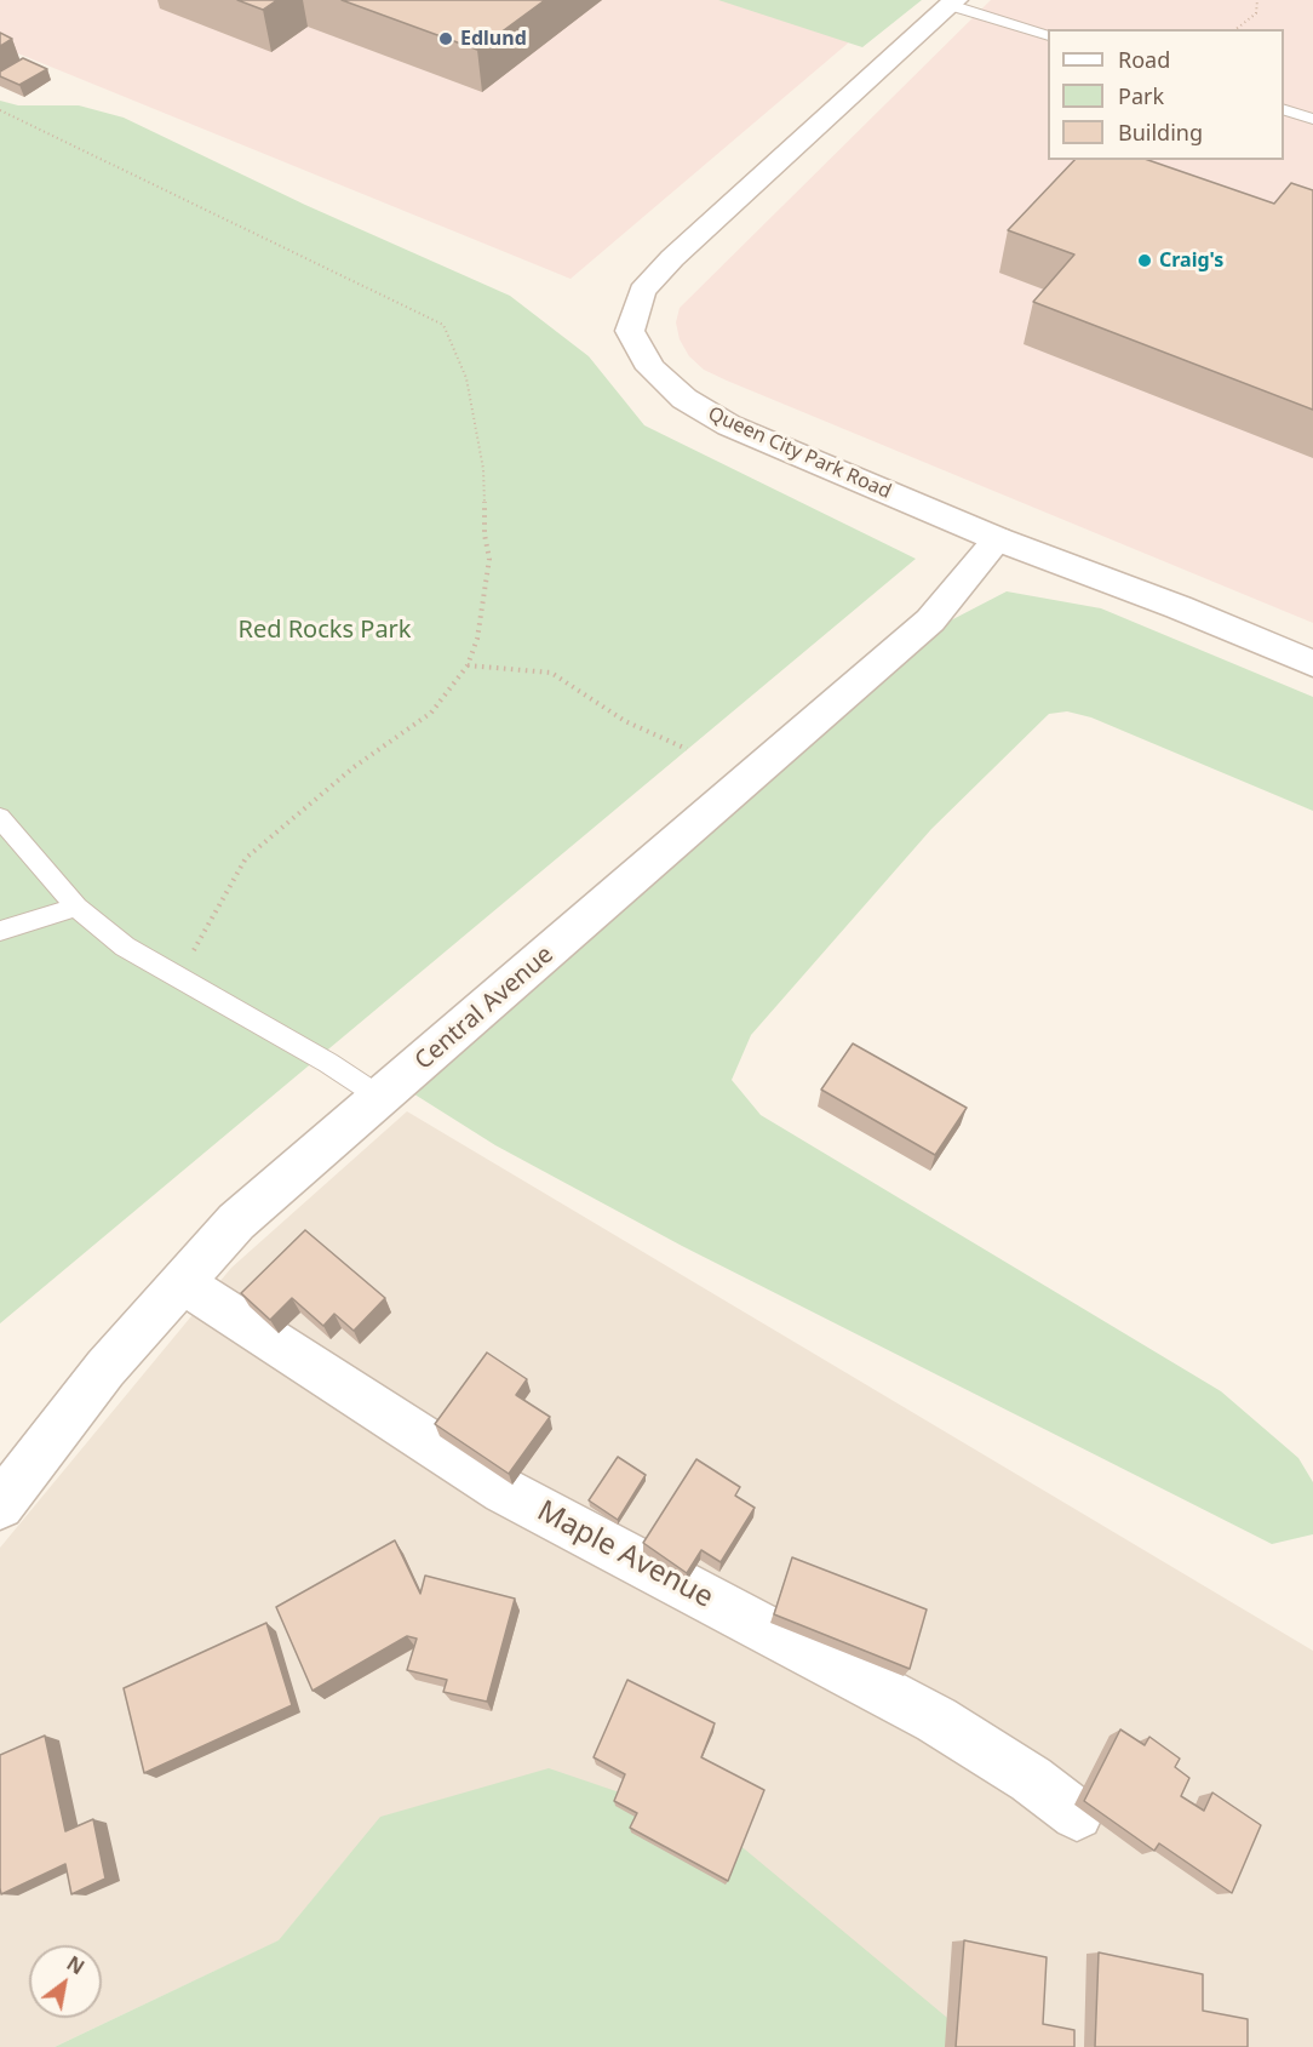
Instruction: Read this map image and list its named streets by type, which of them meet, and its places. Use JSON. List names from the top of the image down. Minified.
{"streets":{"street":["Queen City Park Road","Central Avenue","Maple Avenue"]},"crossings":[["Queen City Park Road","Central Avenue"],["Central Avenue","Maple Avenue"]],"parks":["Red Rocks Park"],"places":["Edlund","Craig's"],"legend":["Road","Park","Building"],"north":"top right"}
